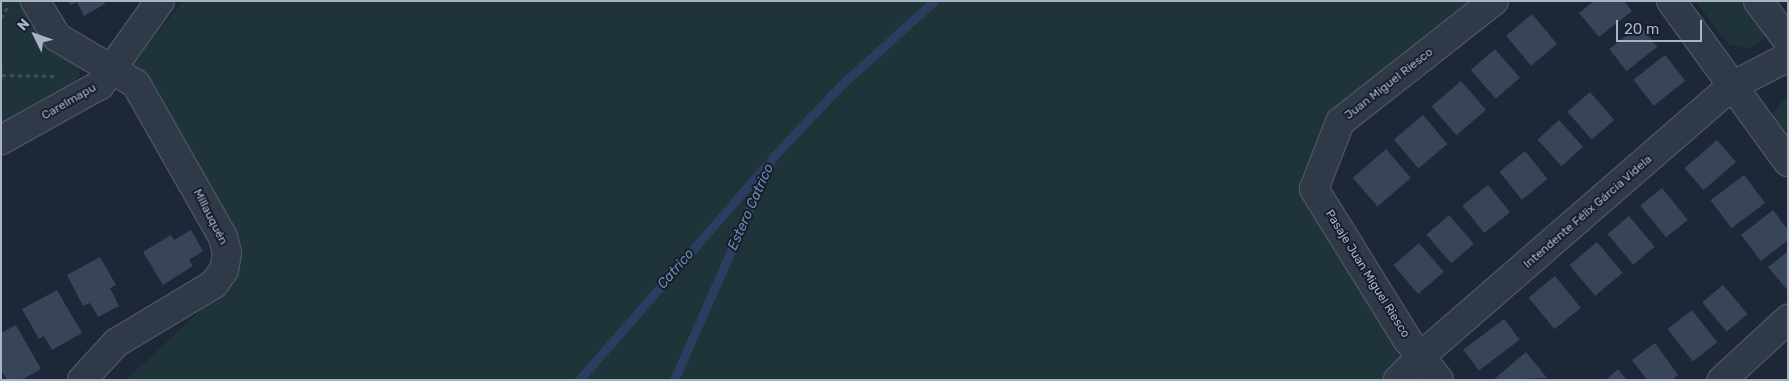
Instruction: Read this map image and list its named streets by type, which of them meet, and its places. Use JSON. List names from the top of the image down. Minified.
{"streets":{"street":["Juan Miguel Riesco","Carelmapu","Intendente Félix Gárcia Videla","Millauquén","Pasaje Juan Miguel Riesco"]},"crossings":[["Juan Miguel Riesco","Pasaje Juan Miguel Riesco"],["Carelmapu","Millauquén"],["Intendente Félix Gárcia Videla","Pasaje Juan Miguel Riesco"]],"water":["Estero Catrico","Catrico"],"scale_bar":"20 m","north":"top left"}
